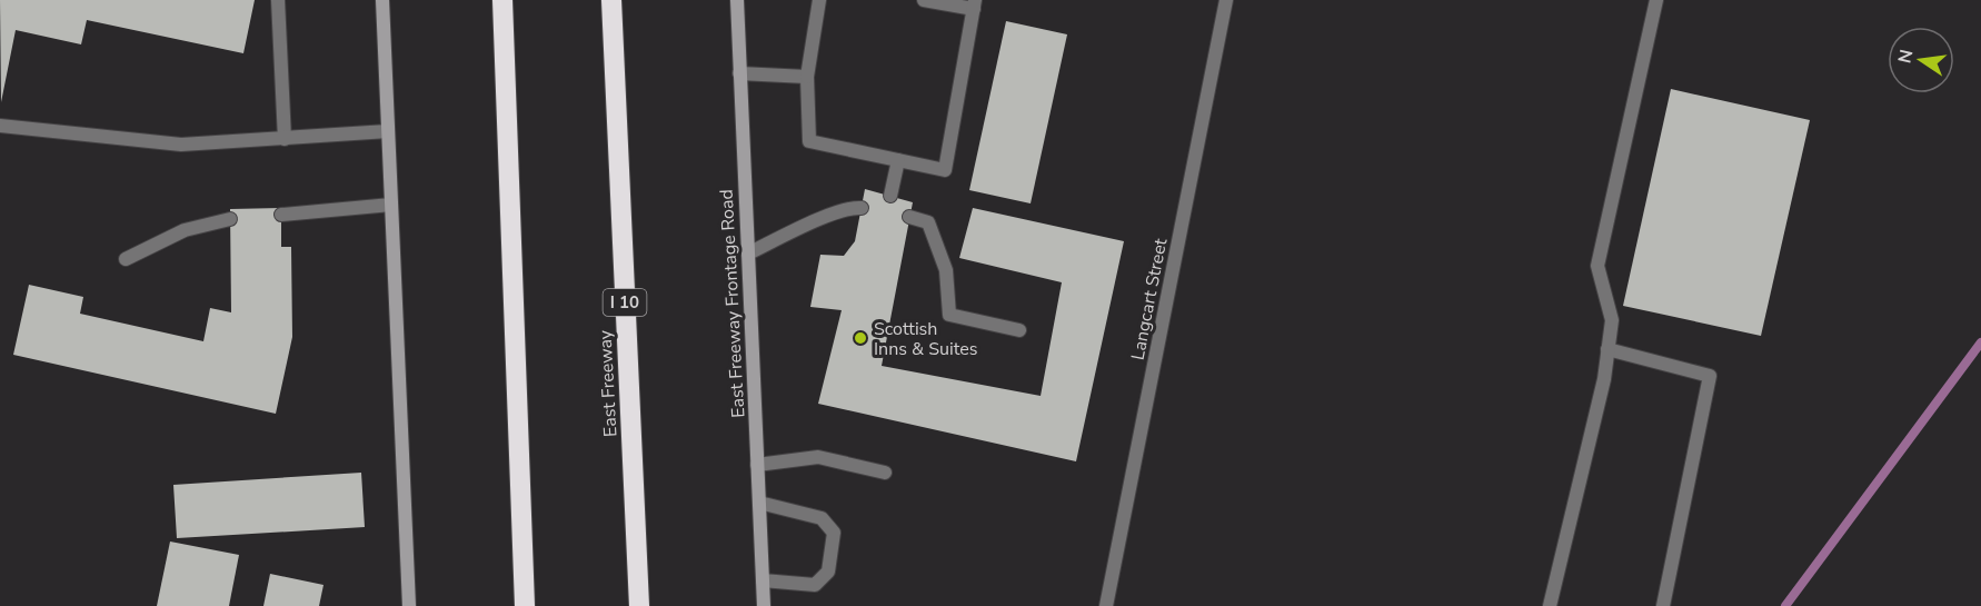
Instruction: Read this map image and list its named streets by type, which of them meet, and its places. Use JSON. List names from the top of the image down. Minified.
{"streets":{"highway":["I 10","East Freeway"],"main road":["East Freeway Frontage Road"],"street":["Langcart Street"]},"places":["Scottish Inns & Suites"],"north":"left"}
